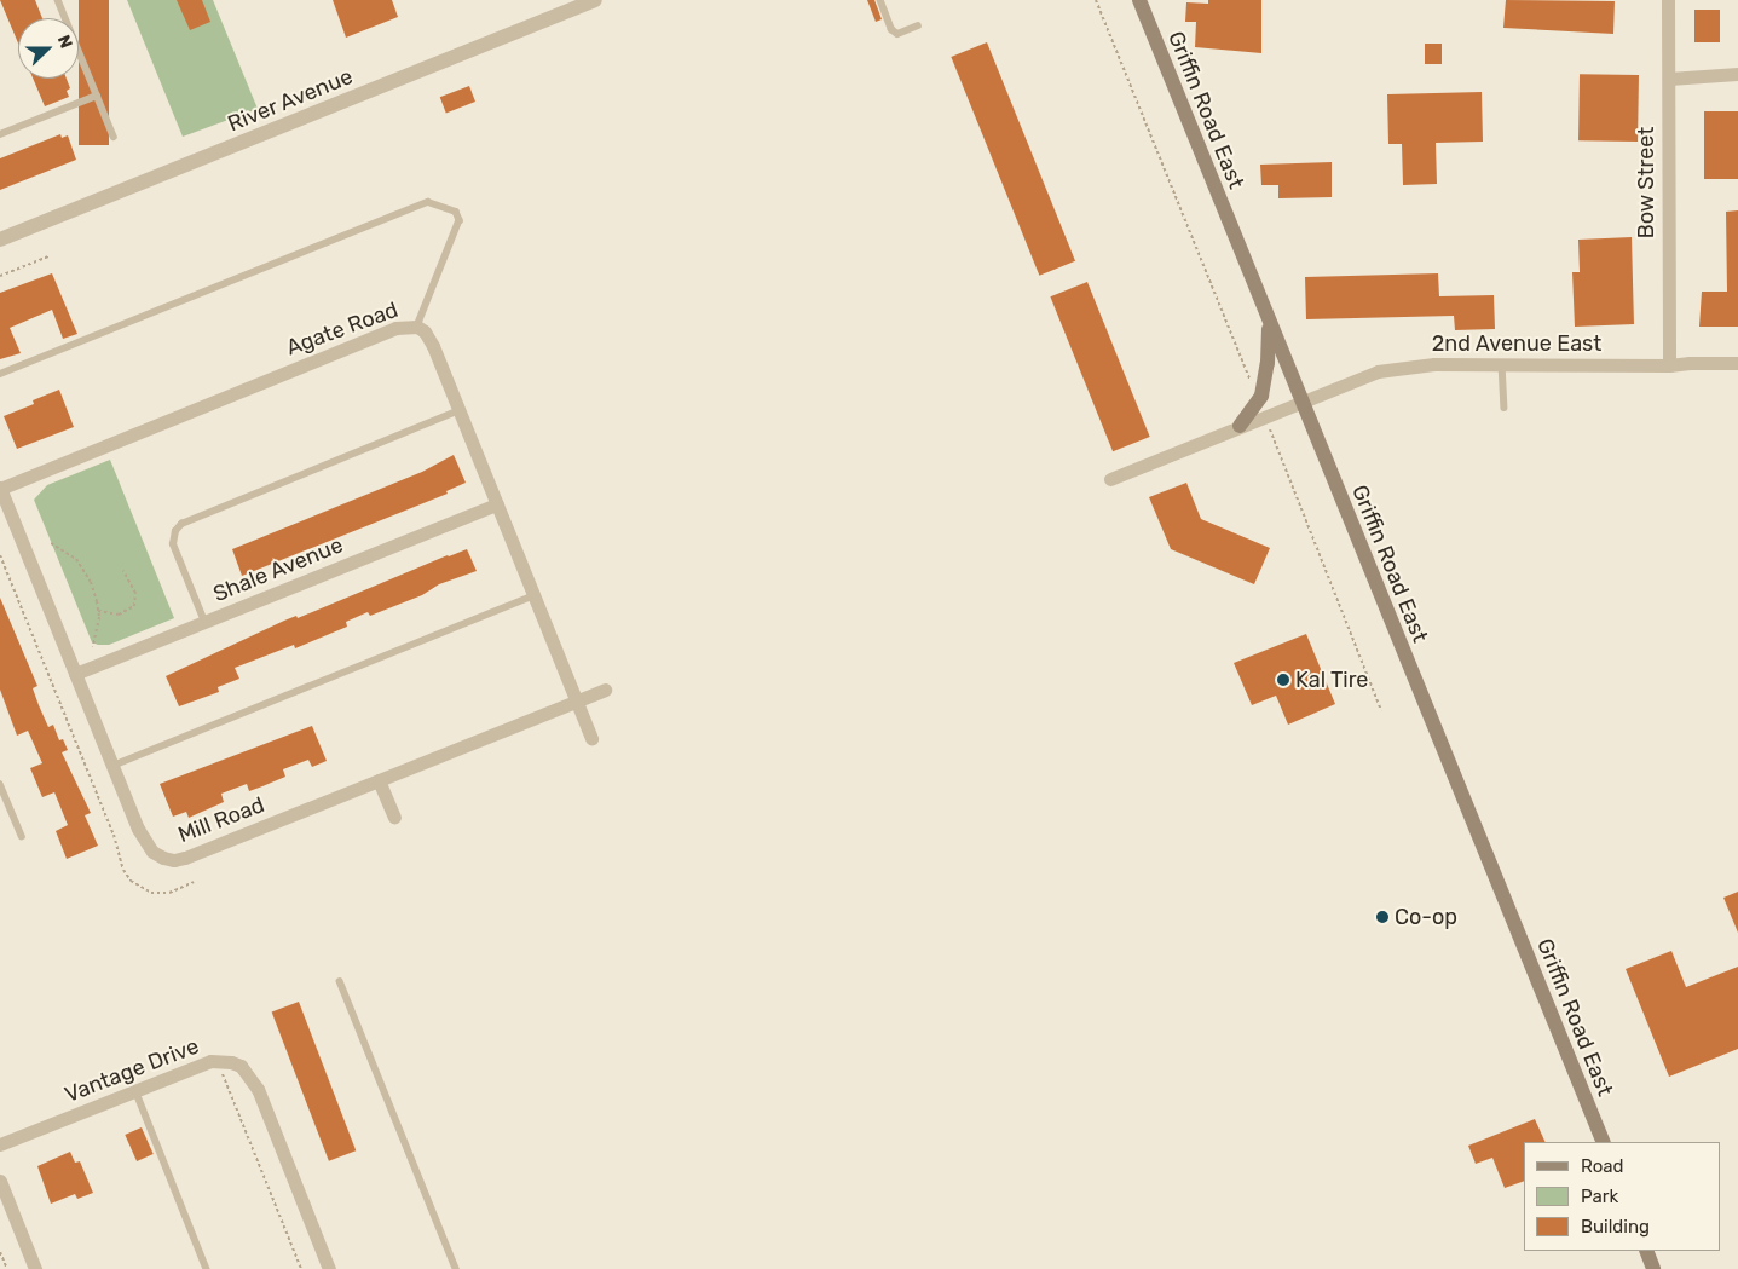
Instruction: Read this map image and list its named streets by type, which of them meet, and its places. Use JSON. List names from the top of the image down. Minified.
{"streets":{"main road":["Griffin Road East"],"street":["River Avenue","Bow Street","Agate Road","2nd Avenue East","Shale Avenue","Mill Road","Vantage Drive"]},"crossings":[["Griffin Road East","2nd Avenue East"],["Bow Street","2nd Avenue East"],["Agate Road","Shale Avenue"],["Agate Road","Mill Road"],["Shale Avenue","Mill Road"]],"places":["Kal Tire","Co-op"],"legend":["Road","Park","Building"],"north":"right"}
